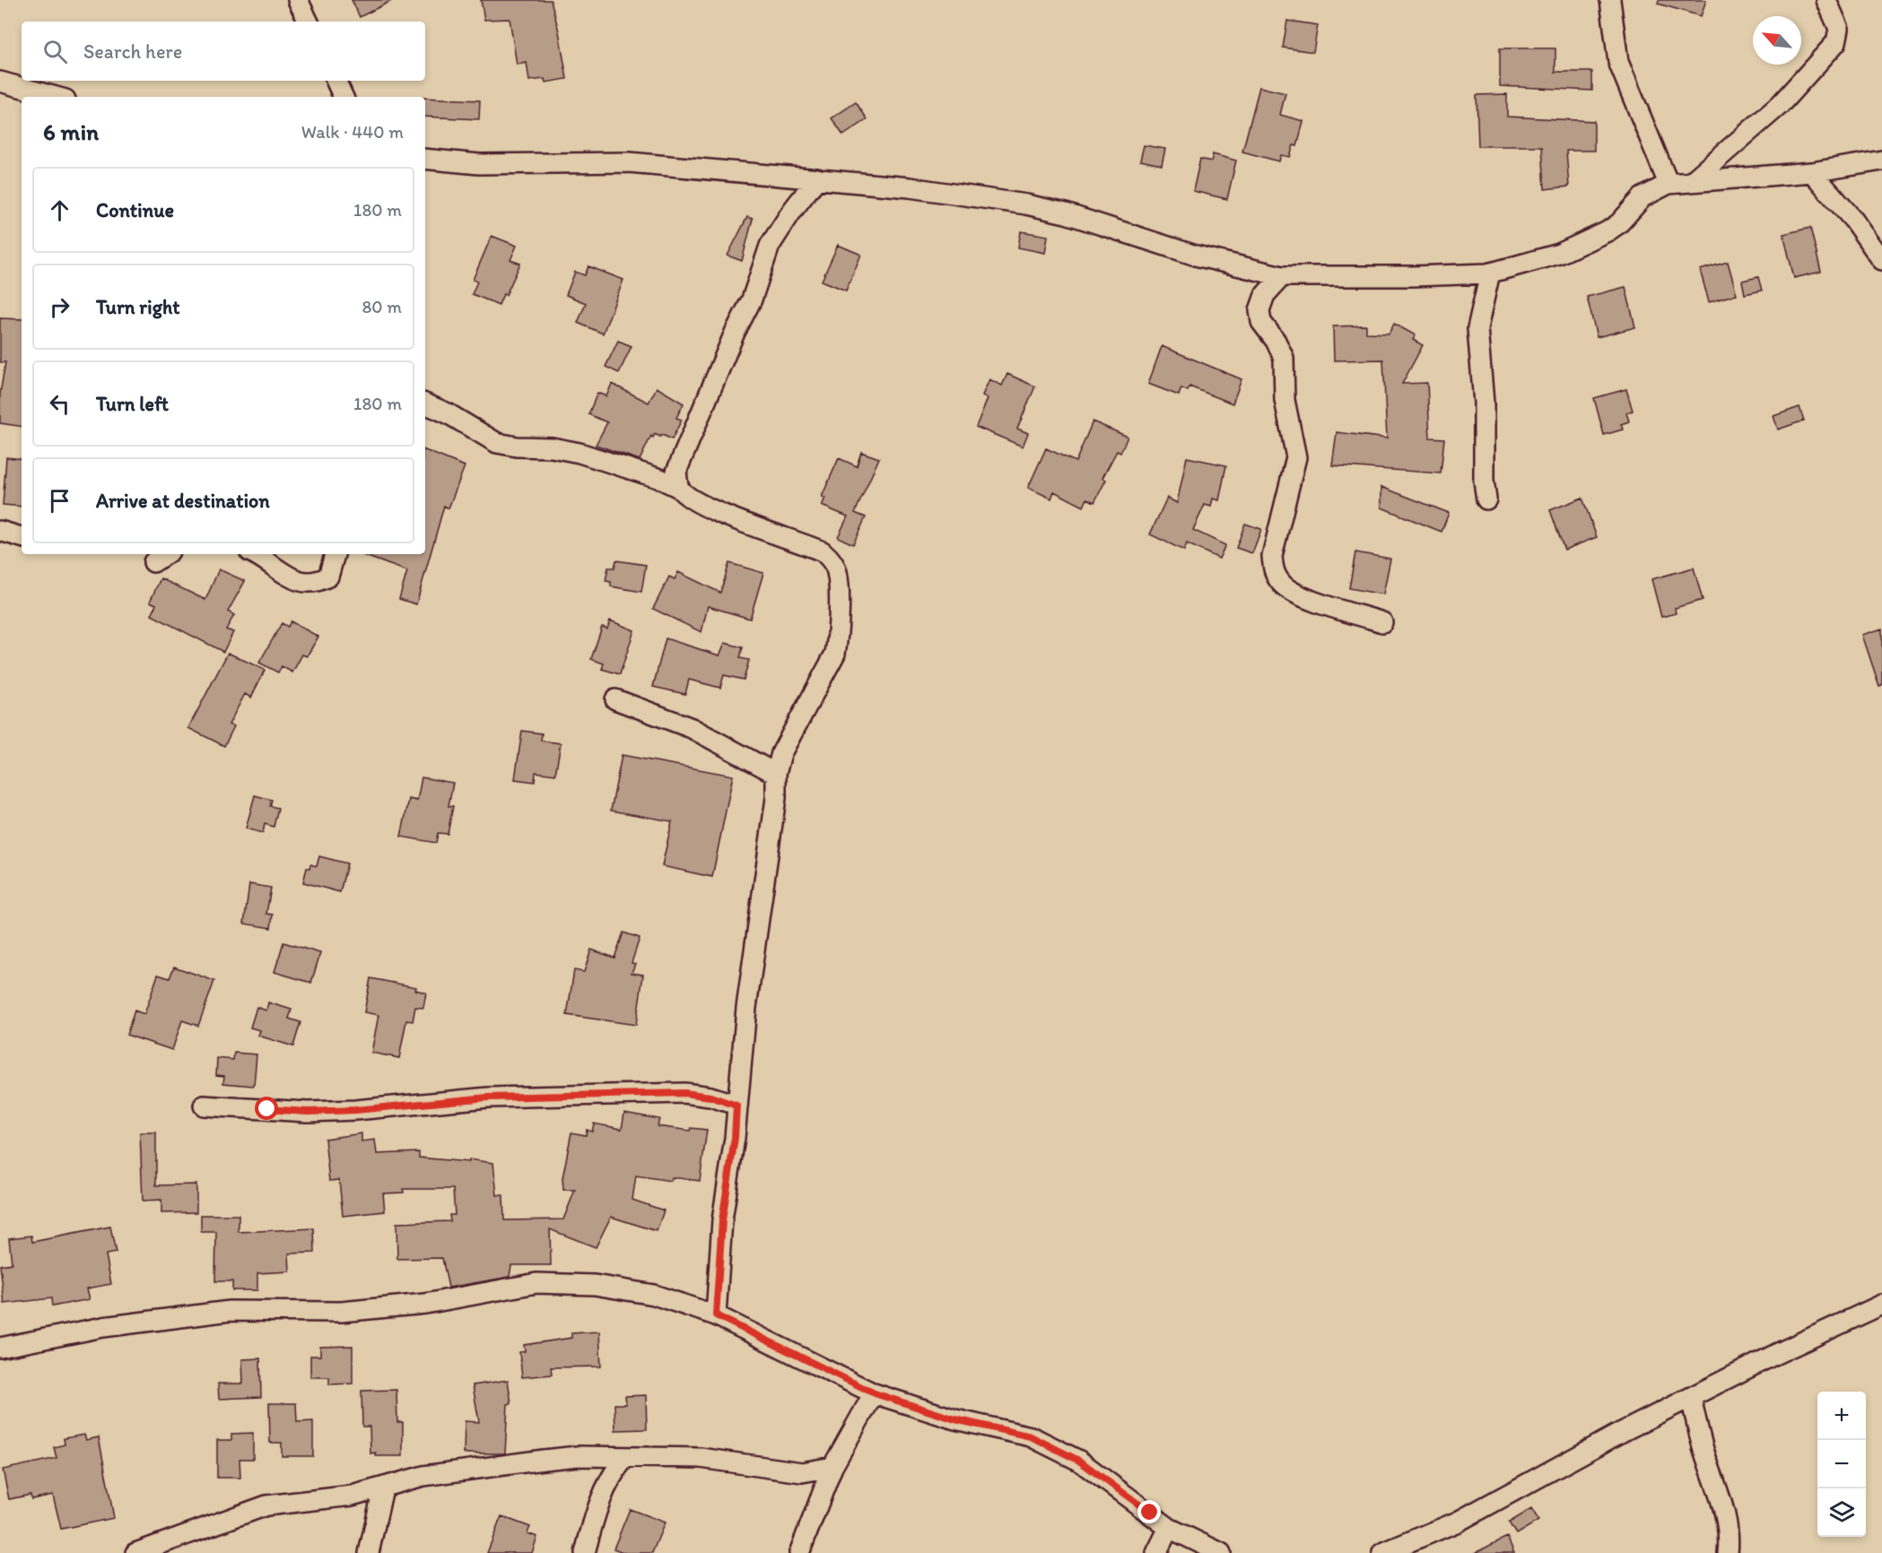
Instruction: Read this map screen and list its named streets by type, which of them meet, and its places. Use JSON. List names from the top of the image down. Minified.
{"north":"top left","page":{"search":"Search here","heading":["6 min","Walk · 440 m"],"list":[["Continue","180 m"],["Turn right","80 m"],["Turn left","180 m"],"Arrive at destination"],"map_buttons":["+","−"]}}
